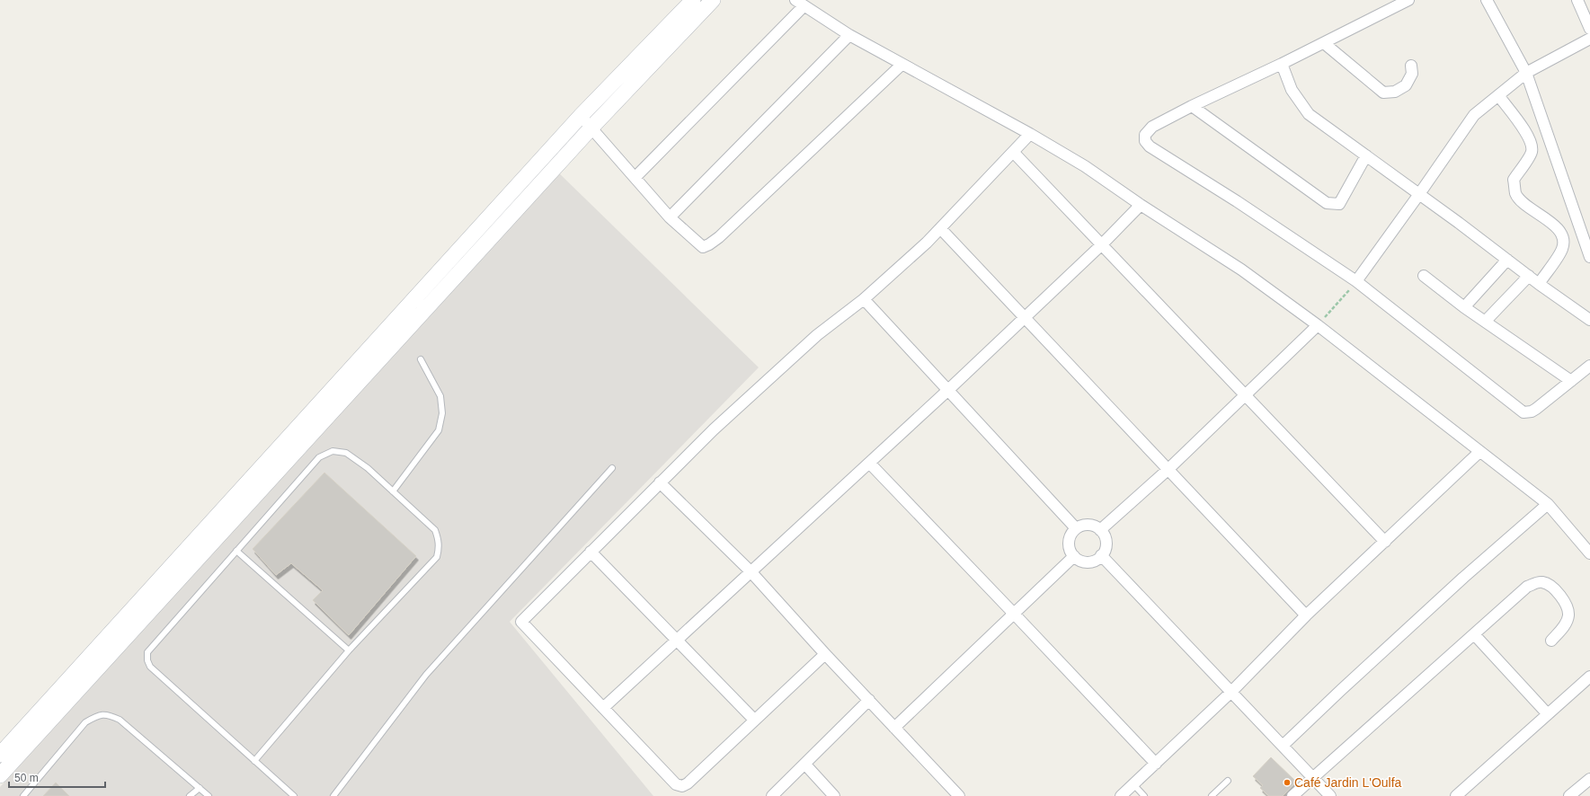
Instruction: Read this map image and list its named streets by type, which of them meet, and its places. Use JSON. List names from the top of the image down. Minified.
{"places":["Café Jardin L'Oulfa"],"scale_bar":"50 m"}
